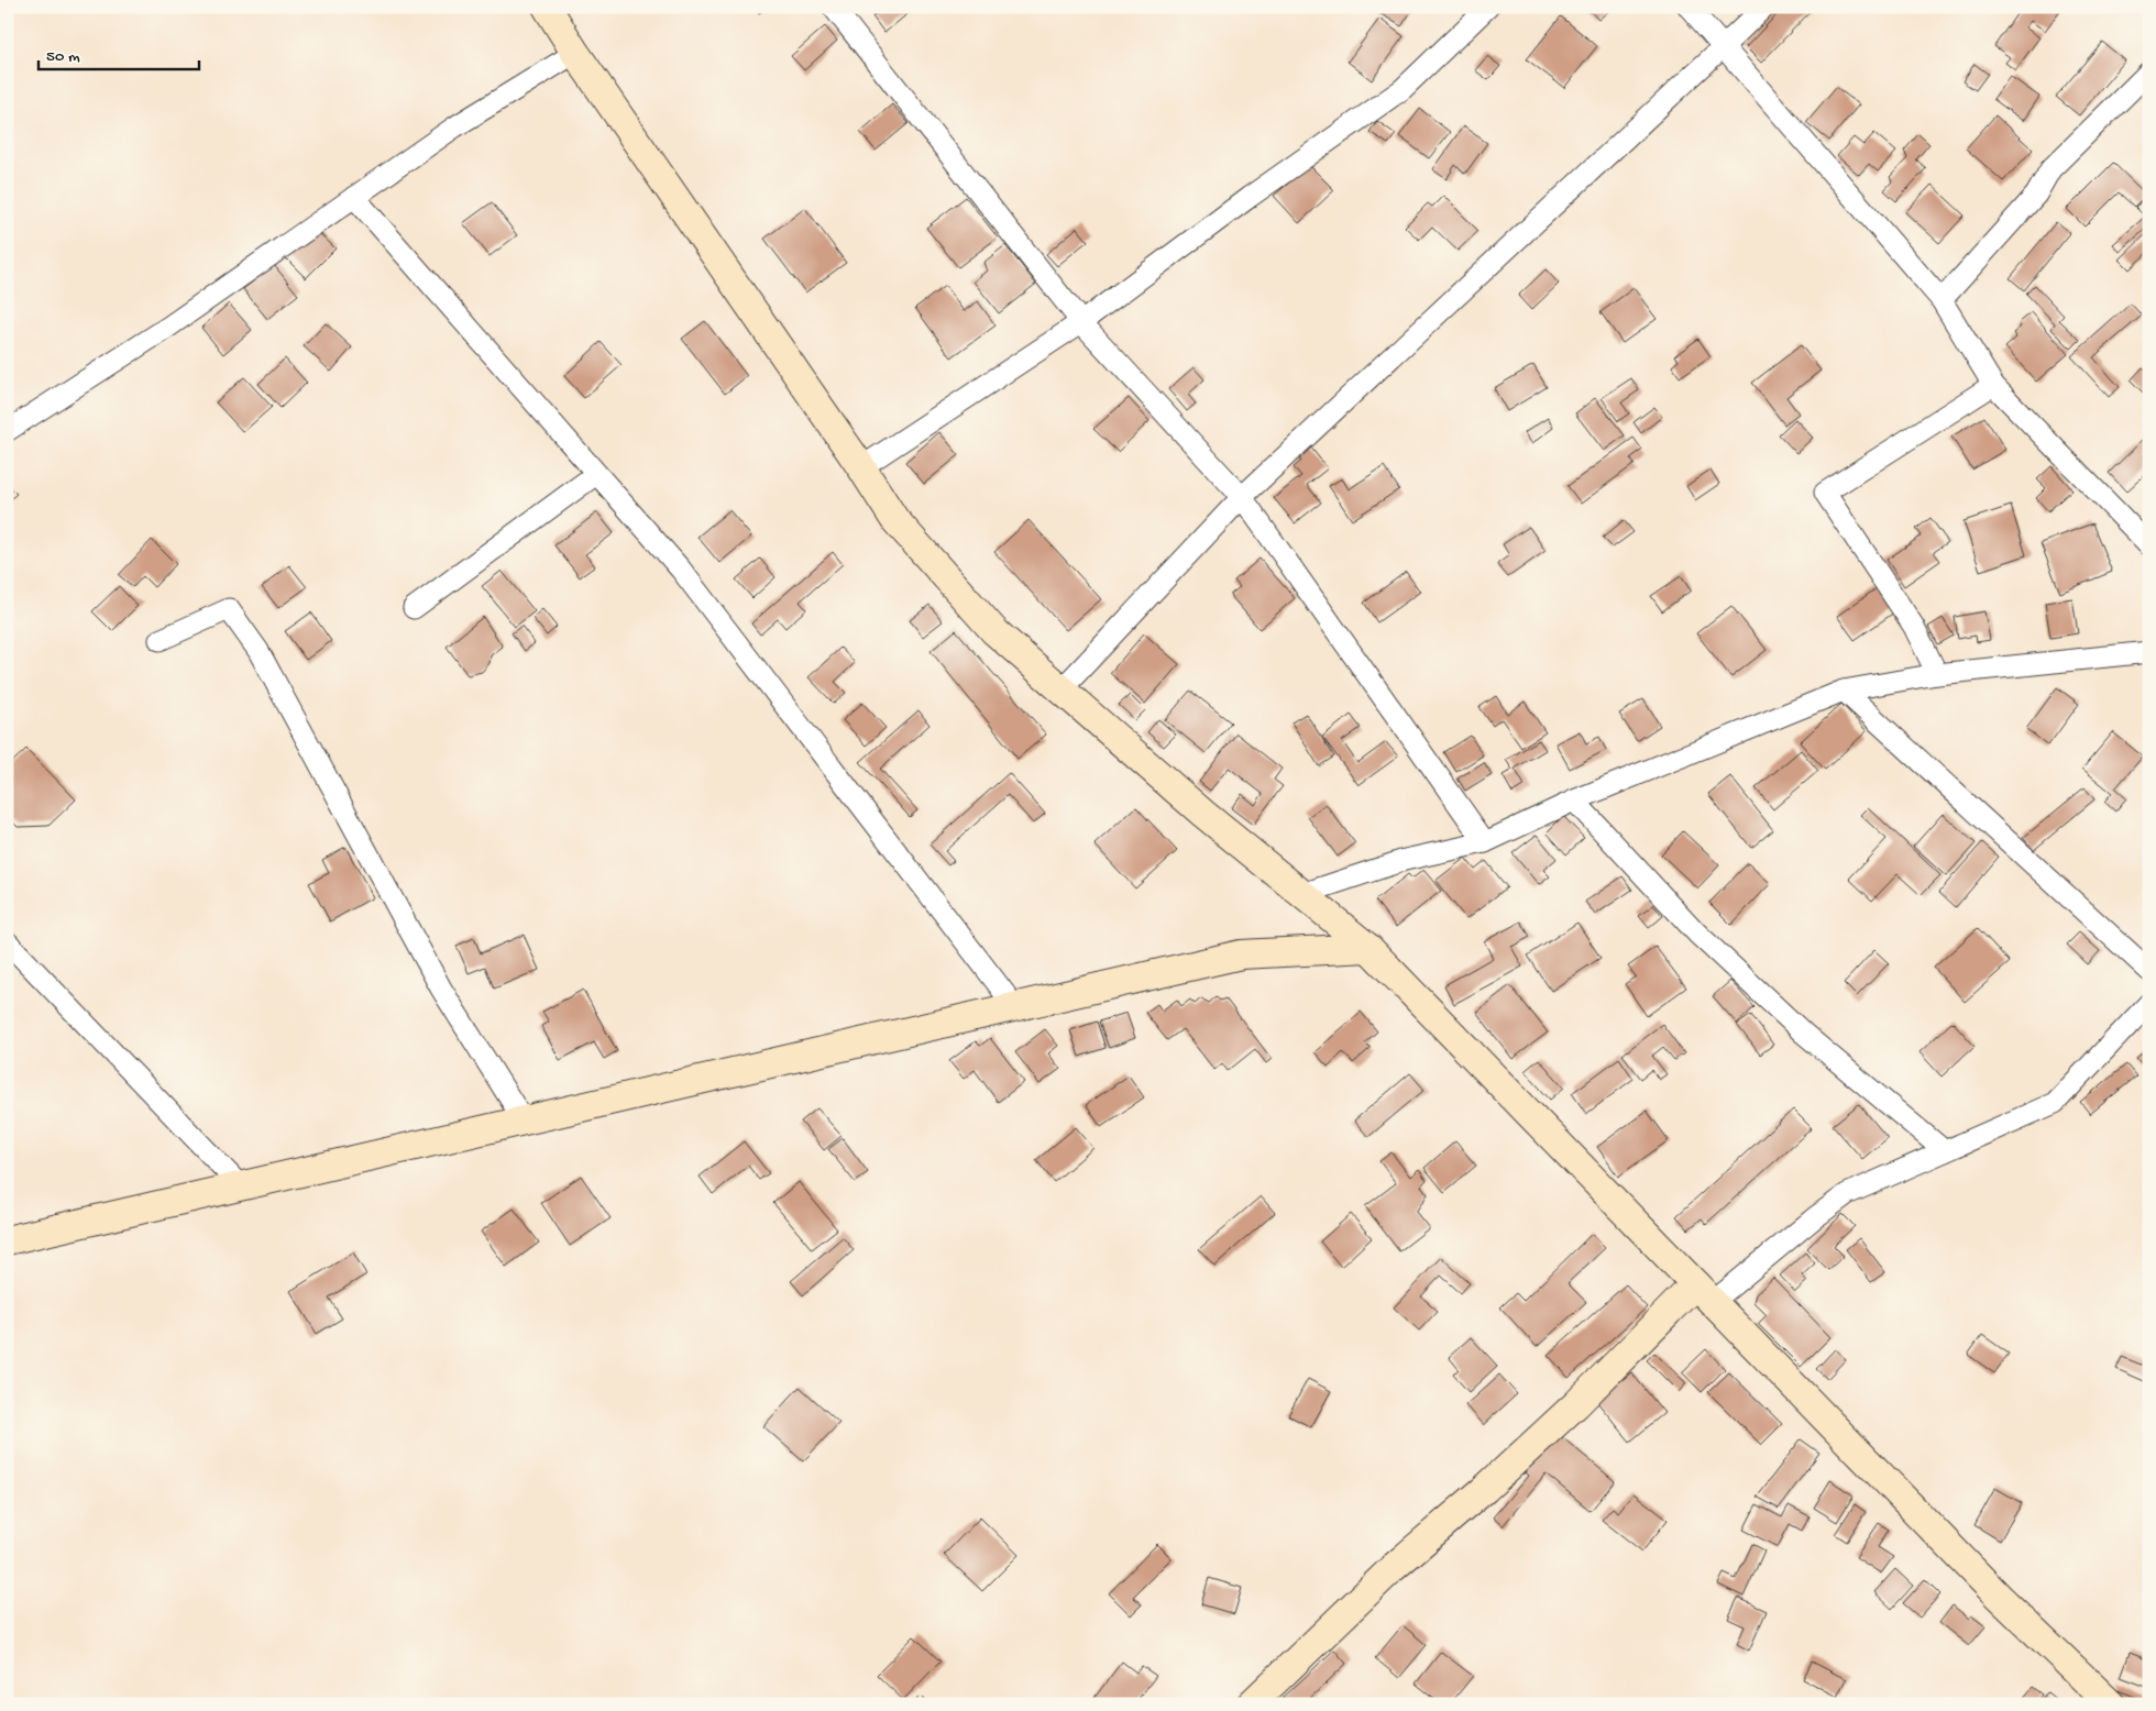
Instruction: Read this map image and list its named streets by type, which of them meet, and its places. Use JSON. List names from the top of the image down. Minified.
{"scale_bar":"50 m"}
